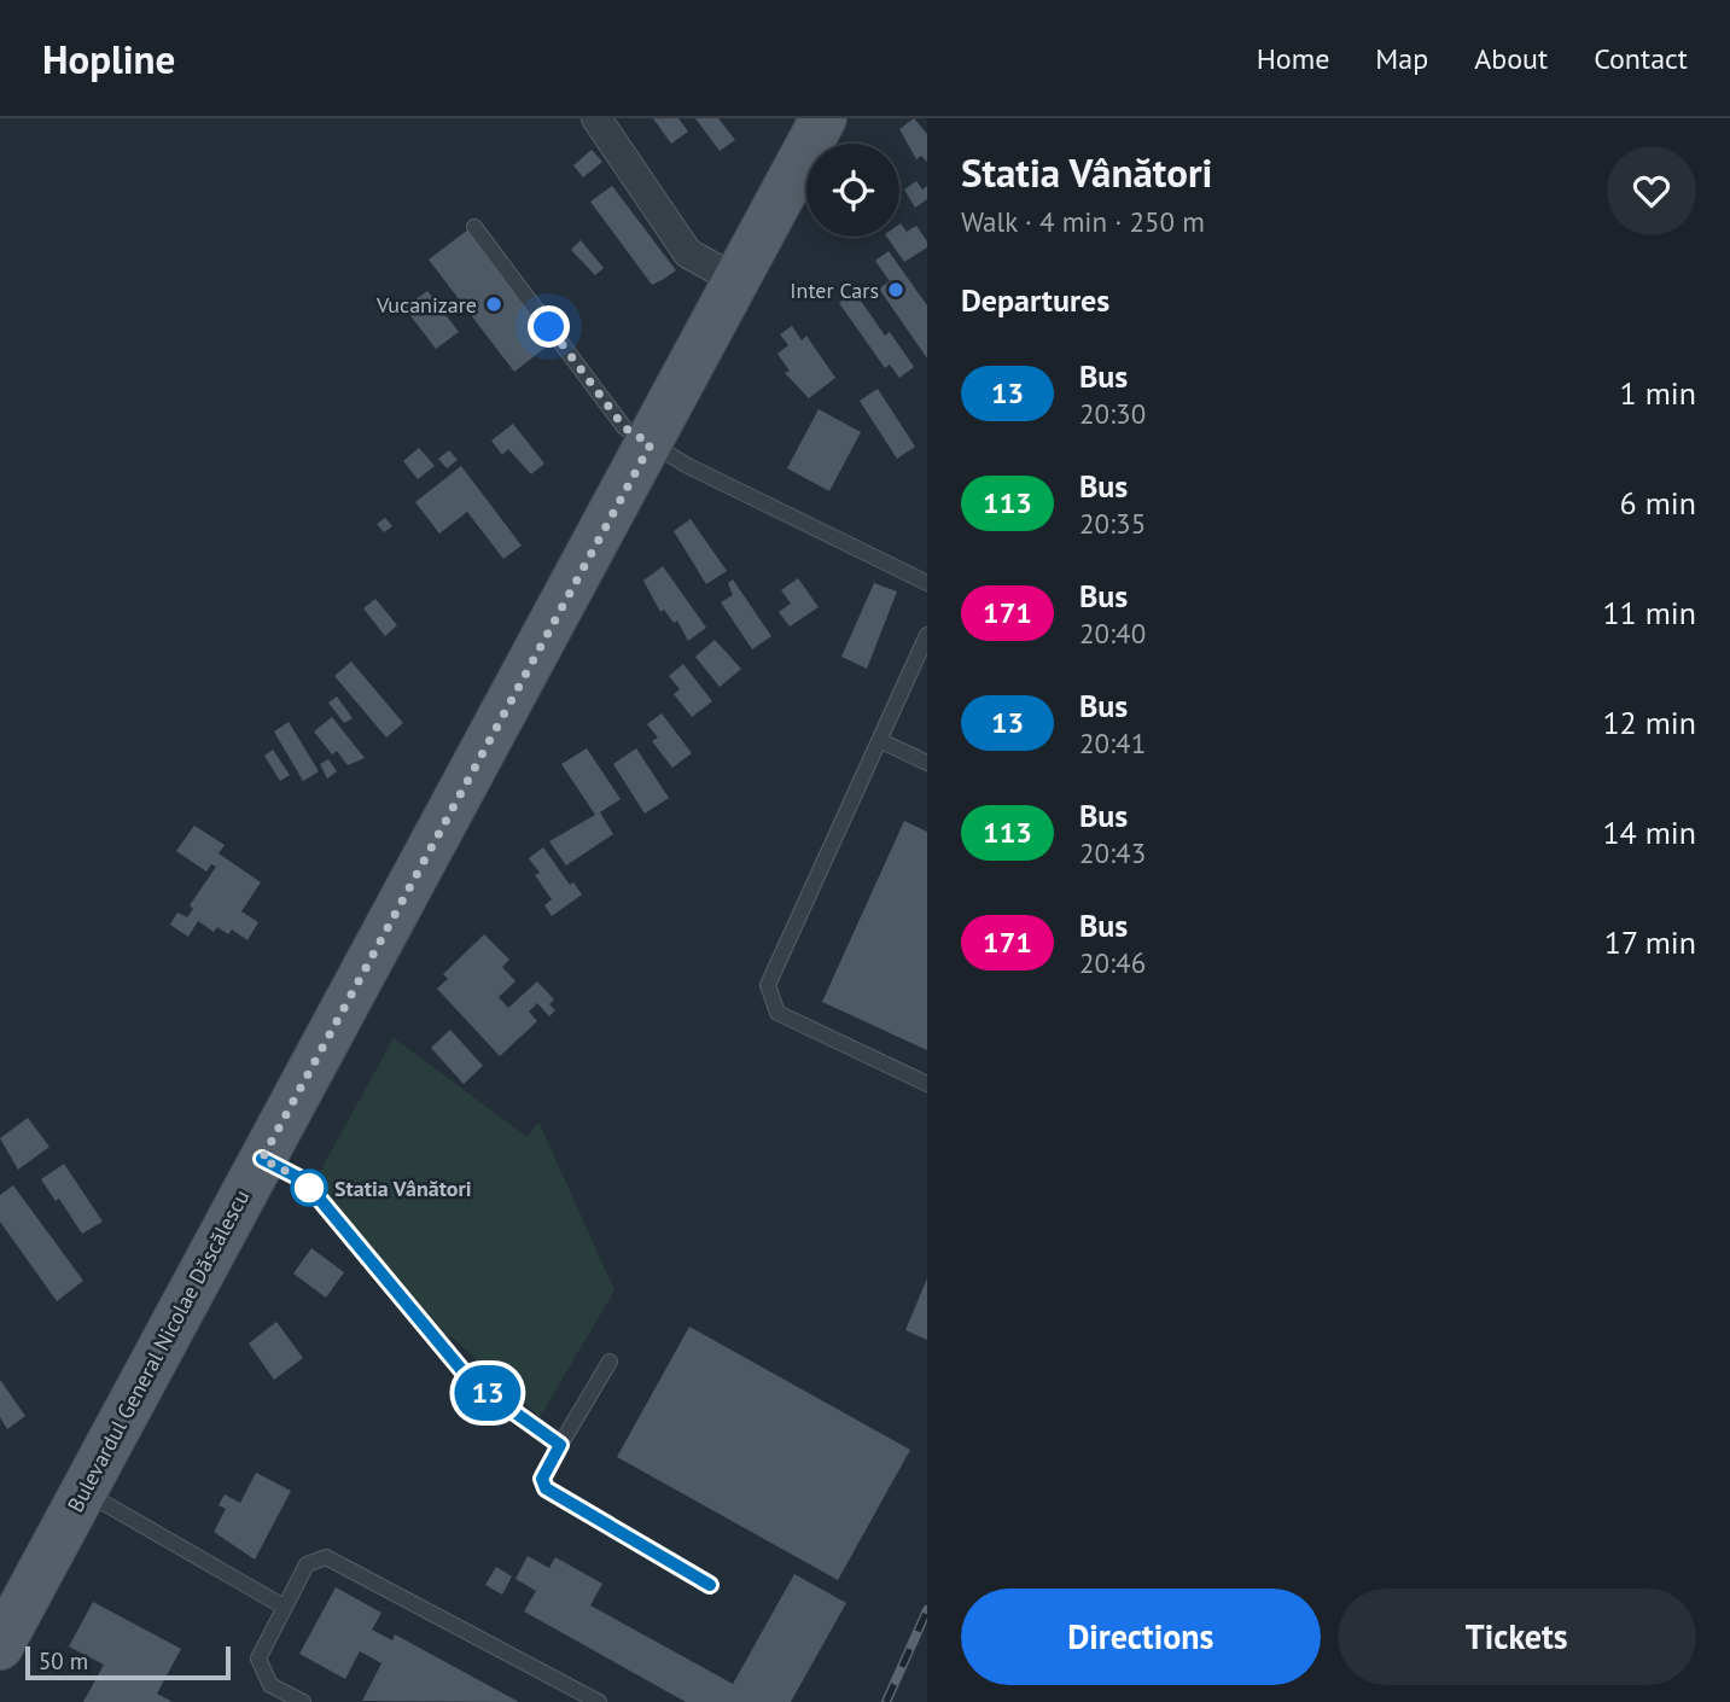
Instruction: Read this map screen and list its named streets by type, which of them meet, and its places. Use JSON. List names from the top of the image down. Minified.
{"streets":{"main road":["Bulevardul General Nicolae Dăscălescu"]},"places":["Inter Cars","Vucanizare","Statia Vânători"],"lines":["bus line 13"],"scale_bar":"50 m","page":{"header":"Hopline","nav":["Home","Map","About","Contact"],"on_map":"13","heading":[["Statia Vânători","Walk · 4 min · 250 m"],"Departures"],"list":[{"mark":"13","name":"Bus","note":"20:30","value":"1 min"},{"mark":"113","name":"Bus","note":"20:35","value":"6 min"},{"mark":"171","name":"Bus","note":"20:40","value":"11 min"},{"mark":"13","name":"Bus","note":"20:41","value":"12 min"},{"mark":"113","name":"Bus","note":"20:43","value":"14 min"},{"mark":"171","name":"Bus","note":"20:46","value":"17 min"}],"buttons":["Directions","Tickets"],"scale":"50 m"}}
